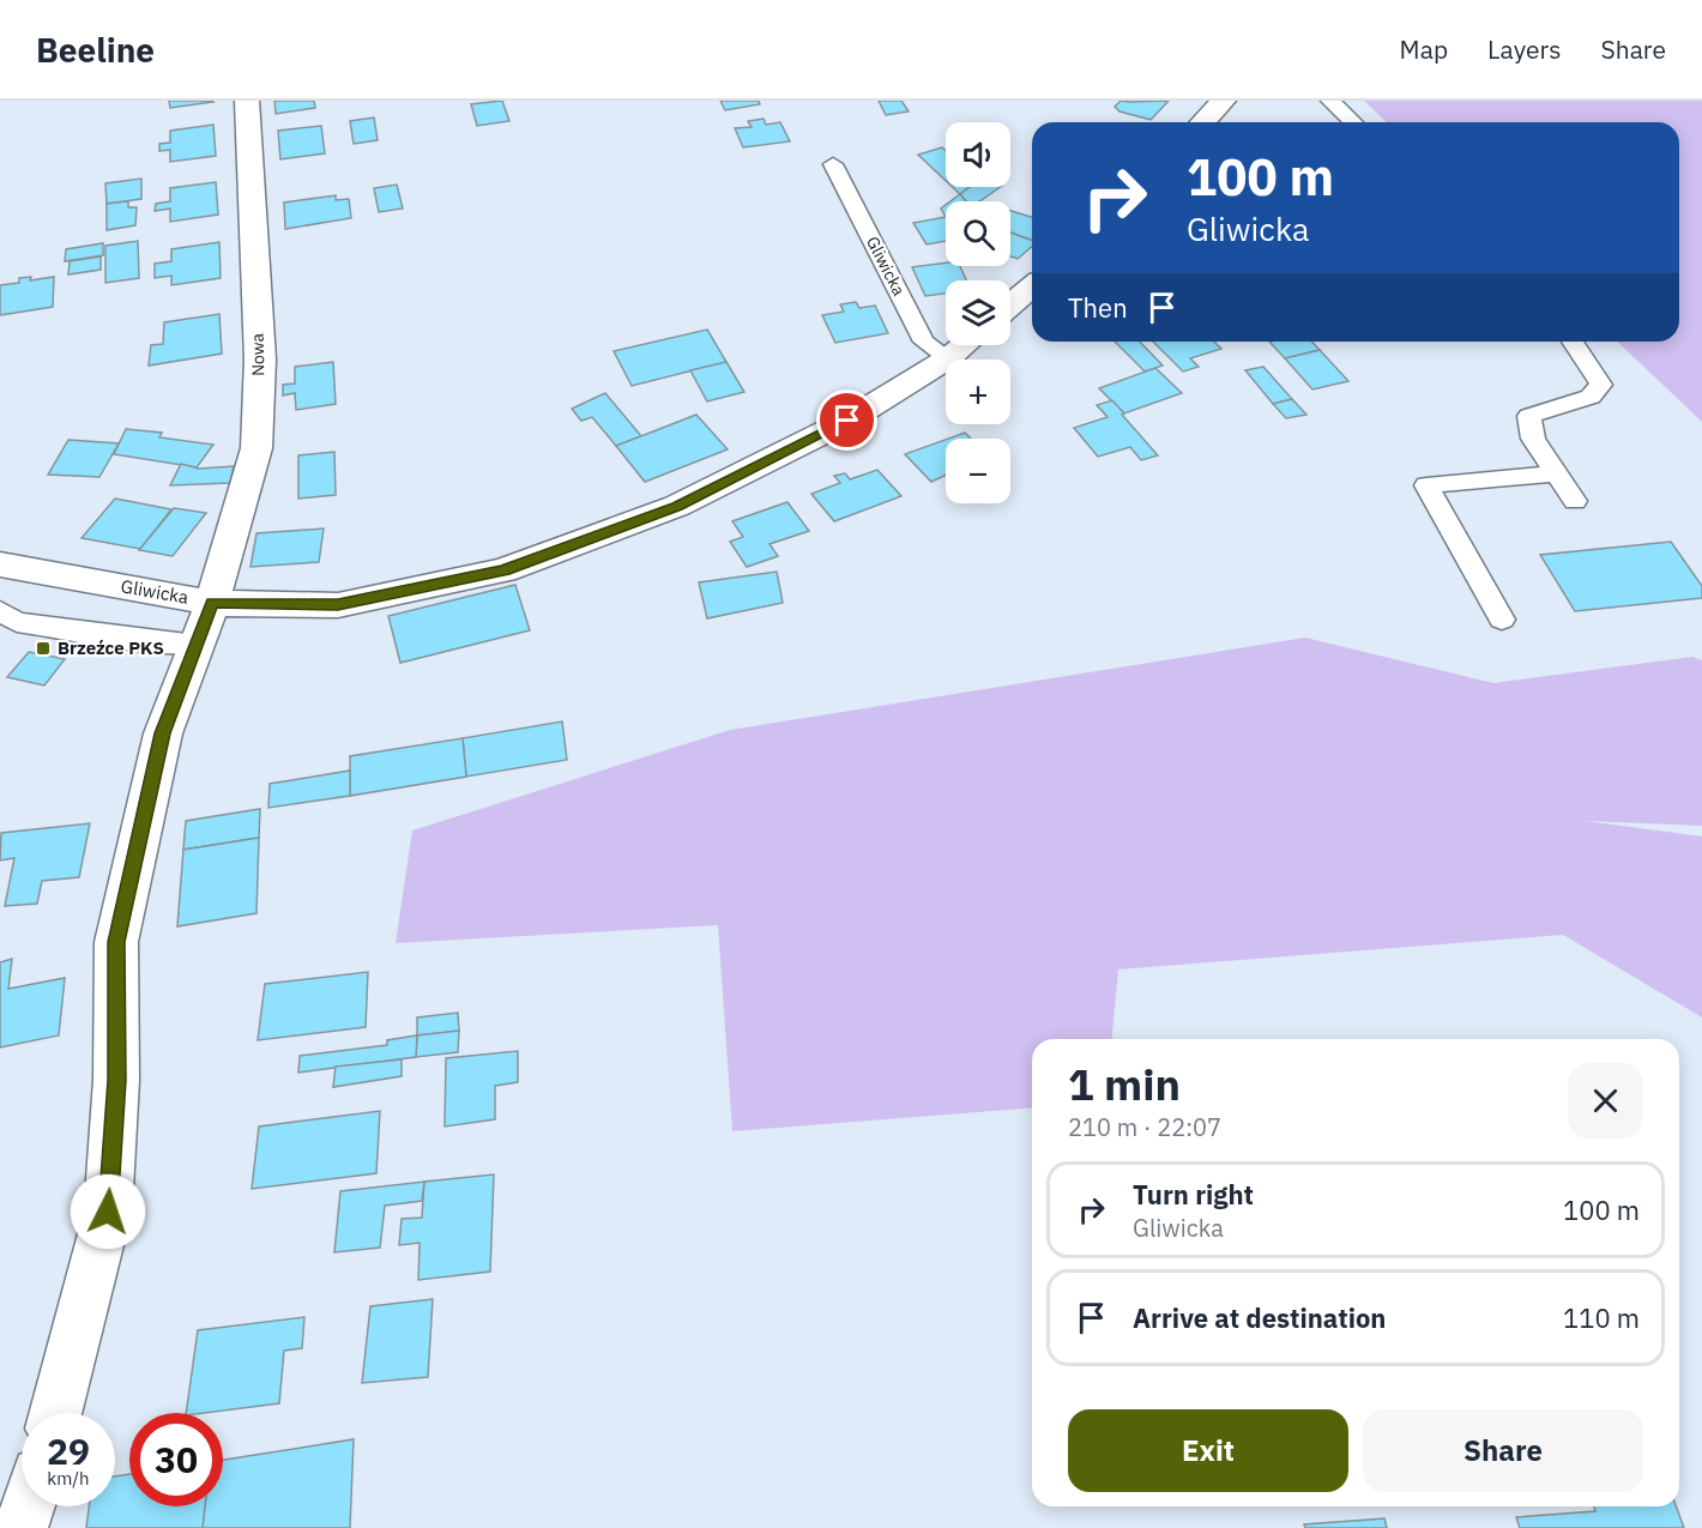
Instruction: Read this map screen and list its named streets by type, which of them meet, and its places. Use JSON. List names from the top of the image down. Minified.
{"streets":{"street":["Gliwicka","Nowa"]},"crossings":[["Gliwicka","Nowa"]],"places":{"transit":["Brzeźce PKS"]},"page":{"header":"Beeline","nav":["Map","Layers","Share"],"map_buttons":["+","−"],"turn":["100 m","Gliwicka"],"then":"Then","heading":["1 min","210 m · 22:07"],"list":[{"name":"Turn right","note":"Gliwicka","value":"100 m"},{"name":"Arrive at destination","value":"110 m"}],"buttons":["Exit","Share"],"speed":"29 km/h","limit":"30"}}
